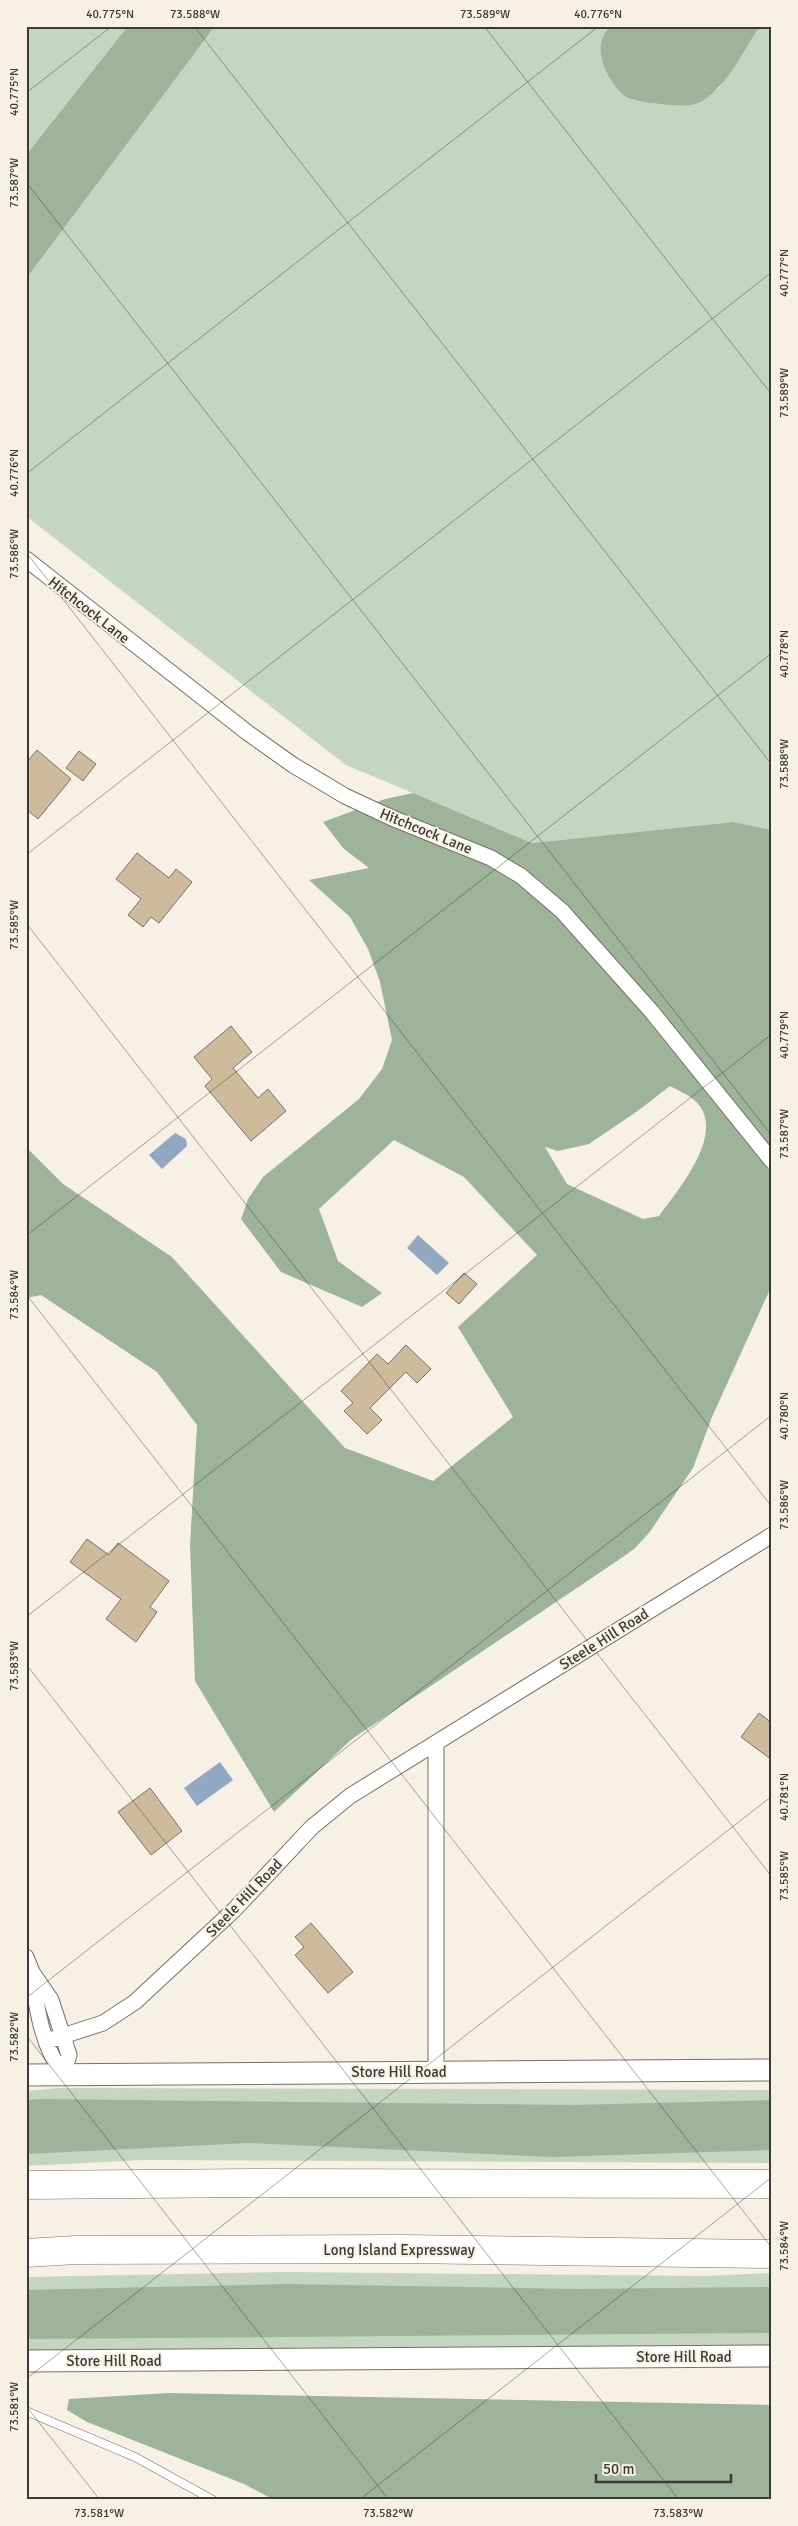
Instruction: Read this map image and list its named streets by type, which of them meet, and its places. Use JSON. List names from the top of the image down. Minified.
{"streets":{"highway":["Long Island Expressway"],"main road":["Store Hill Road"],"street":["Hitchcock Lane","Steele Hill Road"]},"scale_bar":"50 m","coordinates":["40.775°N","73.588°W","73.589°W","40.776°N","73.587°W","40.777°N","73.586°W","40.778°N","73.585°W","40.779°N","73.584°W","40.780°N","73.583°W","40.781°N","73.582°W","73.581°W"]}
